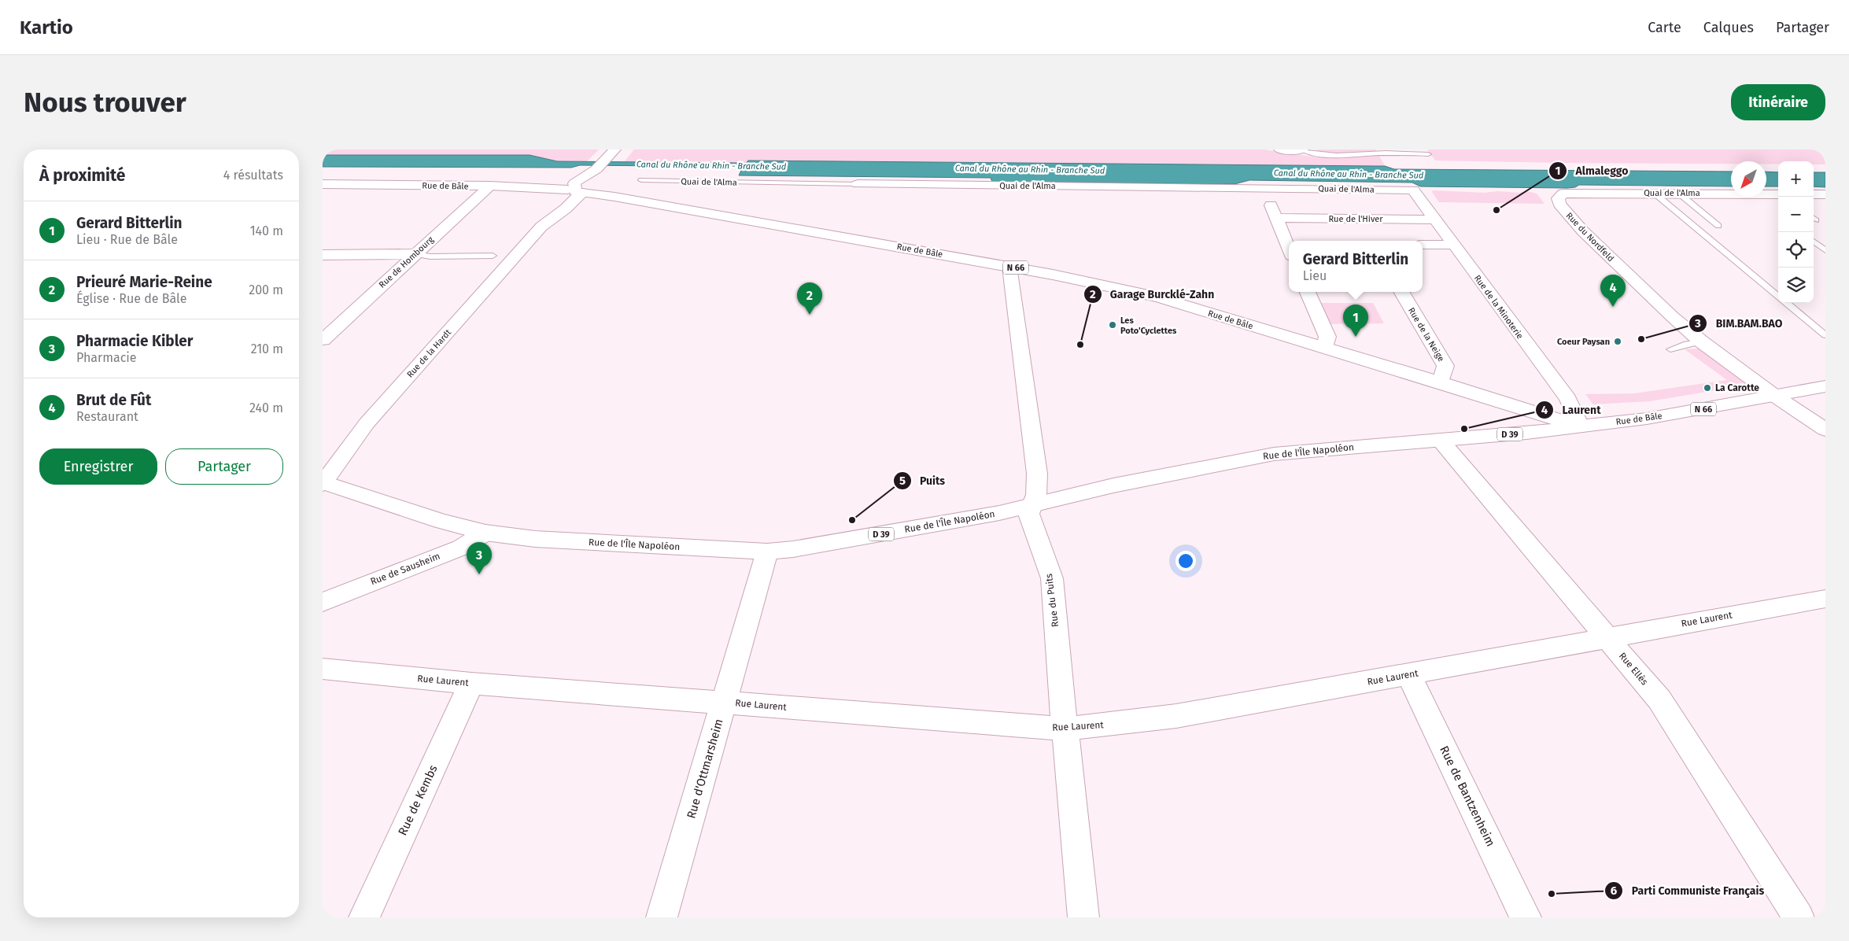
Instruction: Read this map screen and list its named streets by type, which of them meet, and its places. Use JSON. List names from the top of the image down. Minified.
{"streets":{"street":["Quai de l'Alma","Rue de Bâle","Rue de l'Hiver","Rue du Nordfeld","Rue de Hombourg","N 66","Rue de la Minoterie","Rue de la Neige","Rue de la Hardt","D 39","Rue de l'Île Napoléon","Rue de Sausheim","Rue du Puits","Rue Laurent","Rue Ellès","Rue d'Ottmarsheim","Rue de Bantzenheim","Rue de Kembs"]},"crossings":[["Quai de l'Alma","Rue du Nordfeld"],["Quai de l'Alma","Rue de la Minoterie"],["Rue de Bâle","Rue de Hombourg"],["Rue de Bâle","Rue de la Minoterie"],["Rue de Bâle","Rue de la Neige"],["Rue de Bâle","Rue de la Hardt"],["Rue de Bâle","Rue de l'Île Napoléon"],["Rue de Bâle","Rue du Puits"],["Rue de l'Hiver","Rue de la Minoterie"],["Rue de la Minoterie","Rue de l'Île Napoléon"],["Rue de la Hardt","Rue de l'Île Napoléon"],["Rue de l'Île Napoléon","Rue de Sausheim"],["Rue de l'Île Napoléon","Rue du Puits"],["Rue de l'Île Napoléon","Rue Ellès"],["Rue de l'Île Napoléon","Rue d'Ottmarsheim"],["Rue du Puits","Rue Laurent"],["Rue Laurent","Rue Ellès"],["Rue Laurent","Rue d'Ottmarsheim"],["Rue Laurent","Rue de Bantzenheim"],["Rue Laurent","Rue de Kembs"]],"water":["Canal du Rhône au Rhin - Branche Sud"],"places":["Almaleggo","Les Poto'Cyclettes","BIM.BAM.BAO","Coeur Paysan","Garage Burcklé-Zahn","La Carotte","Laurent","Puits","Parti Communiste Français"],"north":"bottom left","page":{"header":"Kartio","nav":["Carte","Calques","Partager"],"buttons":["Itinéraire",["Enregistrer","Partager"]],"title":"Nous trouver","heading":["À proximité","4 résultats"],"map_buttons":["+","−"],"list":[{"mark":"1","name":"Gerard Bitterlin","note":"Lieu · Rue de Bâle","value":"140 m"},{"mark":"2","name":"Prieuré Marie-Reine","note":"Église · Rue de Bâle","value":"200 m"},{"mark":"3","name":"Pharmacie Kibler","note":"Pharmacie","value":"210 m"},{"mark":"4","name":"Brut de Fût","note":"Restaurant","value":"240 m"}],"popup":["Gerard Bitterlin","Lieu"],"pins":["4","2","1","3"]}}
